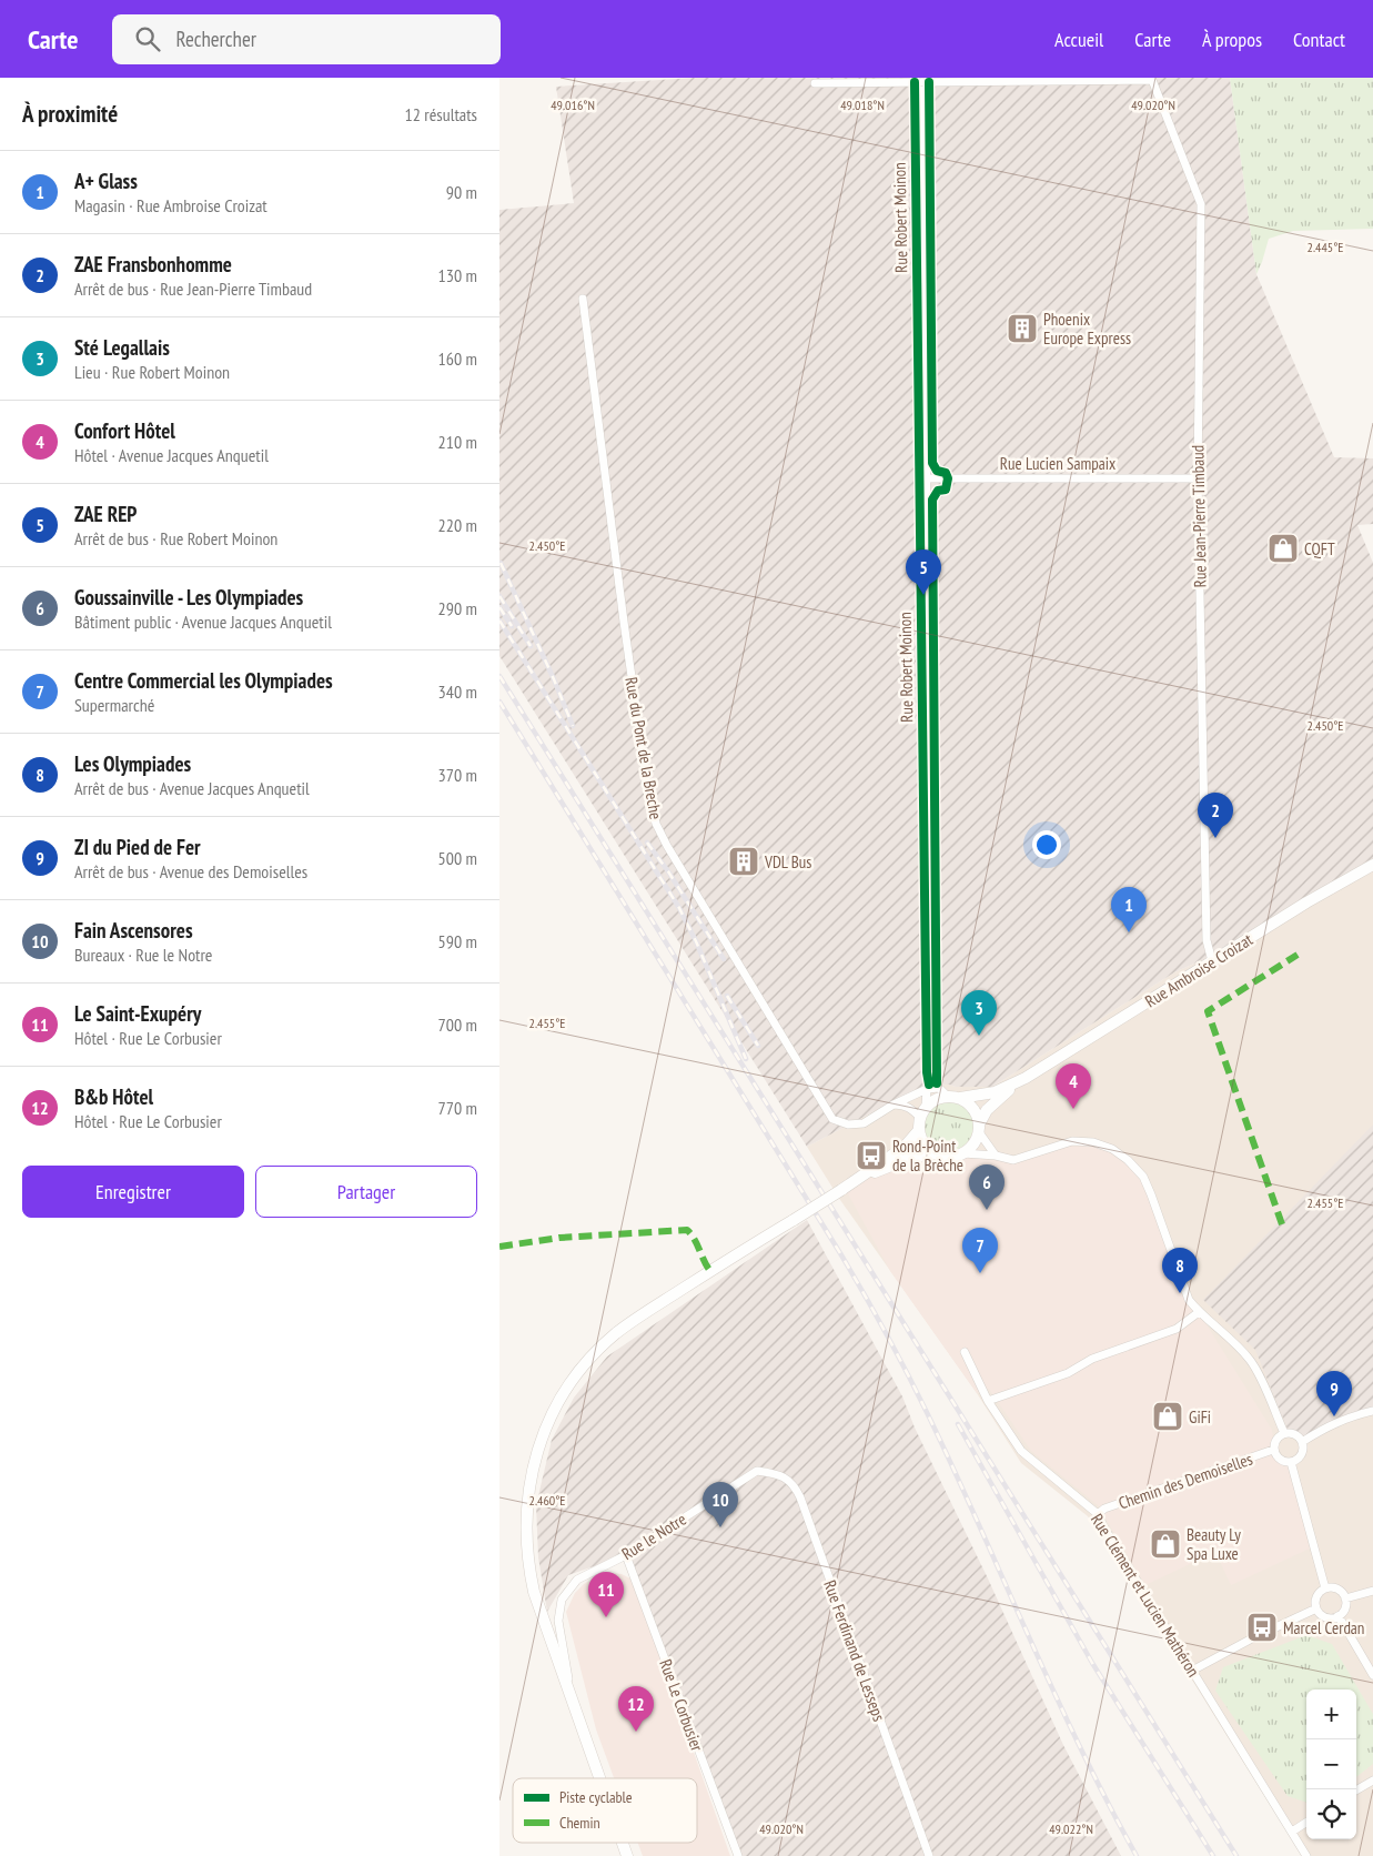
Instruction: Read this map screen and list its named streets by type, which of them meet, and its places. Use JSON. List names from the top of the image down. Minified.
{"streets":{"main road":["Rue Ambroise Croizat"],"street":["Rue Robert Moinon","Rue Lucien Sampaix","Rue Jean-Pierre Timbaud","Rue du Pont de la Breche","Chemin des Demoiselles","Rue le Notre","Rue Clément et Lucien Mathéron","Rue Ferdinand de Lesseps","Rue Le Corbusier"]},"crossings":[["Rue Robert Moinon","Rue Lucien Sampaix"],["Rue Robert Moinon","Rue Jean-Pierre Timbaud"],["Rue Robert Moinon","Rue du Pont de la Breche"],["Rue Lucien Sampaix","Rue Jean-Pierre Timbaud"],["Rue Jean-Pierre Timbaud","Rue Ambroise Croizat"],["Chemin des Demoiselles","Rue Clément et Lucien Mathéron"],["Rue le Notre","Rue Ferdinand de Lesseps"],["Rue le Notre","Rue Le Corbusier"]],"places":{"building":["Phoenix Europe Express","VDL Bus"],"shop":["CQFT","GiFi","Beauty Ly Spa Luxe"],"bus stop":["Rond-Point de la Brèche","Marcel Cerdan"]},"legend":["Piste cyclable","Chemin"],"page":{"header":"Carte","search":"Rechercher","nav":["Accueil","Carte","À propos","Contact"],"heading":["À proximité","12 résultats"],"list":[{"mark":"1","name":"A+ Glass","note":"Magasin · Rue Ambroise Croizat","value":"90 m"},{"mark":"2","name":"ZAE Fransbonhomme","note":"Arrêt de bus · Rue Jean-Pierre Timbaud","value":"130 m"},{"mark":"3","name":"Sté Legallais","note":"Lieu · Rue Robert Moinon","value":"160 m"},{"mark":"4","name":"Confort Hôtel","note":"Hôtel · Avenue Jacques Anquetil","value":"210 m"},{"mark":"5","name":"ZAE REP","note":"Arrêt de bus · Rue Robert Moinon","value":"220 m"},{"mark":"6","name":"Goussainville - Les Olympiades","note":"Bâtiment public · Avenue Jacques Anquetil","value":"290 m"},{"mark":"7","name":"Centre Commercial les Olympiades","note":"Supermarché","value":"340 m"},{"mark":"8","name":"Les Olympiades","note":"Arrêt de bus · Avenue Jacques Anquetil","value":"370 m"},{"mark":"9","name":"ZI du Pied de Fer","note":"Arrêt de bus · Avenue des Demoiselles","value":"500 m"},{"mark":"10","name":"Fain Ascensores","note":"Bureaux · Rue le Notre","value":"590 m"},{"mark":"11","name":"Le Saint-Exupéry","note":"Hôtel · Rue Le Corbusier","value":"700 m"},{"mark":"12","name":"B&b Hôtel","note":"Hôtel · Rue Le Corbusier","value":"770 m"}],"pins":["5","2","1","3","4","6","7","8","9","10","11","12"],"buttons":["Enregistrer","Partager"],"map_buttons":["+","−"]},"coordinates":["49.016°N","49.018°N","49.020°N","2.445°E","2.450°E","2.455°E","2.460°E","49.022°N"]}
